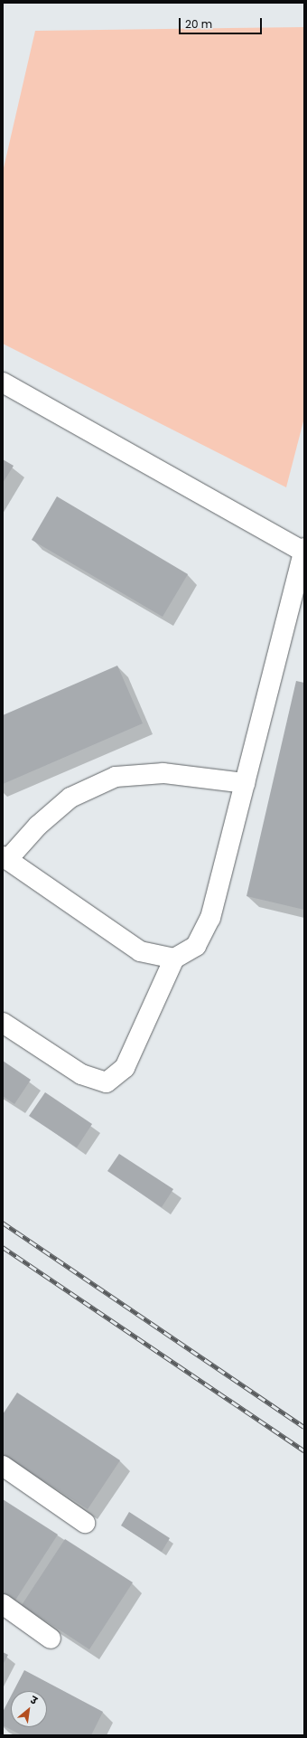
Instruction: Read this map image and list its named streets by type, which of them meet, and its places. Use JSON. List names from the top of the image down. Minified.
{"scale_bar":"20 m","north":"top right"}
